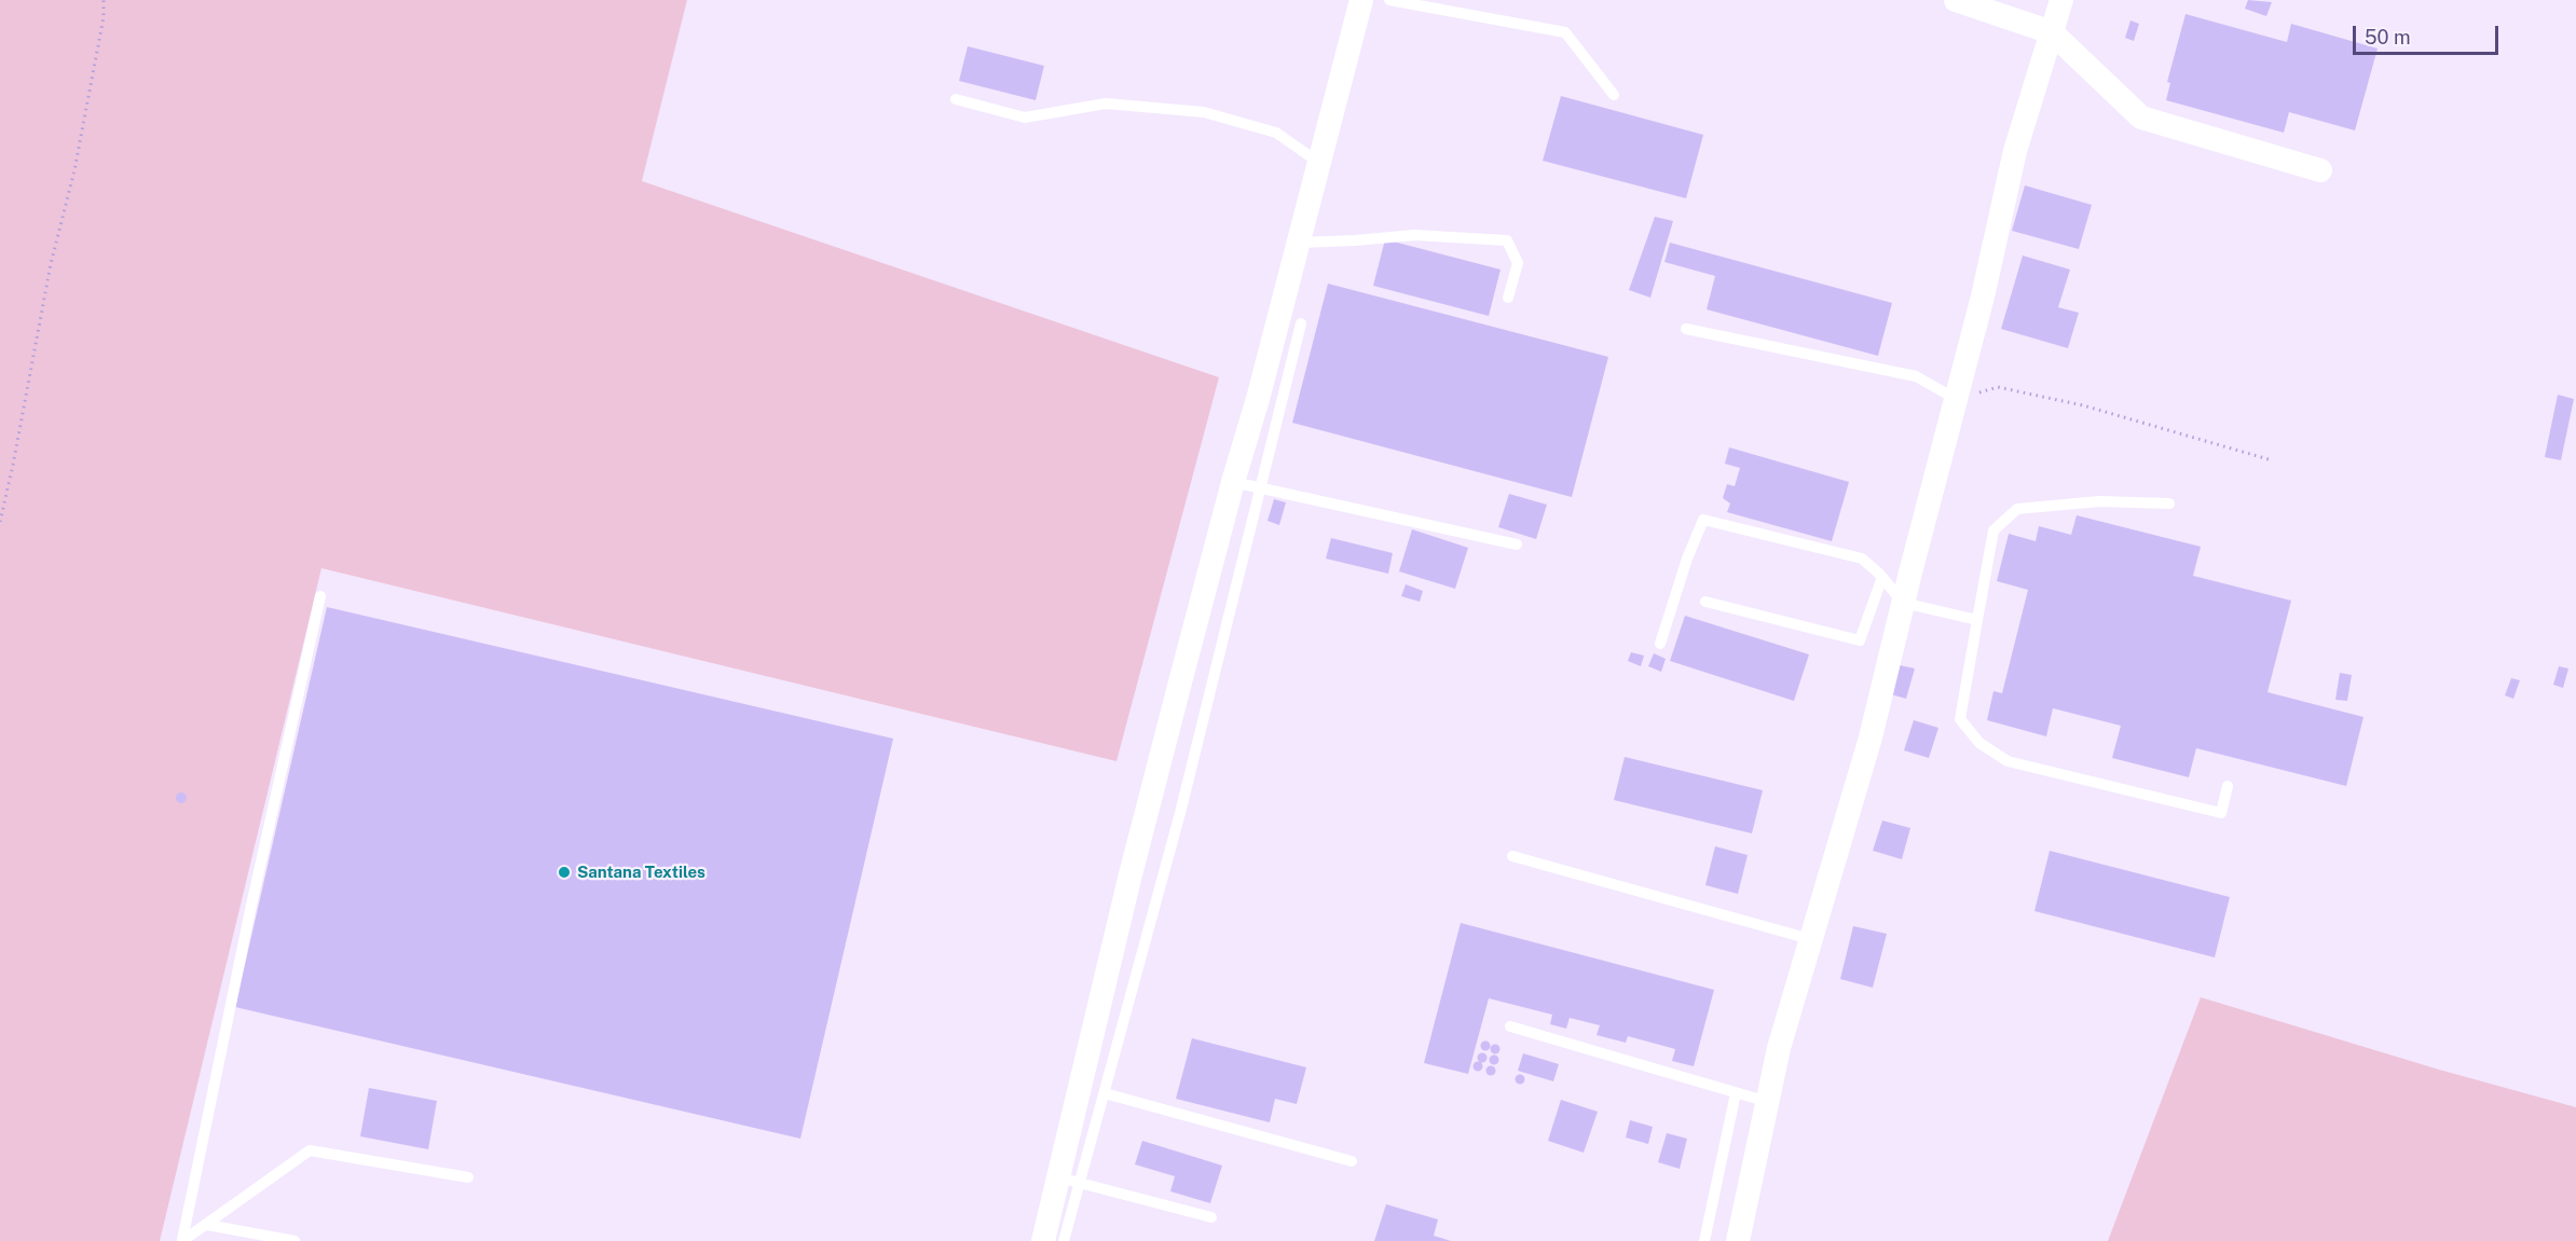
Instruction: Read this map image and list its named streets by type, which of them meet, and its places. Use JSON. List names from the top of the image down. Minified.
{"places":["Santana Textiles"],"scale_bar":"50 m"}
